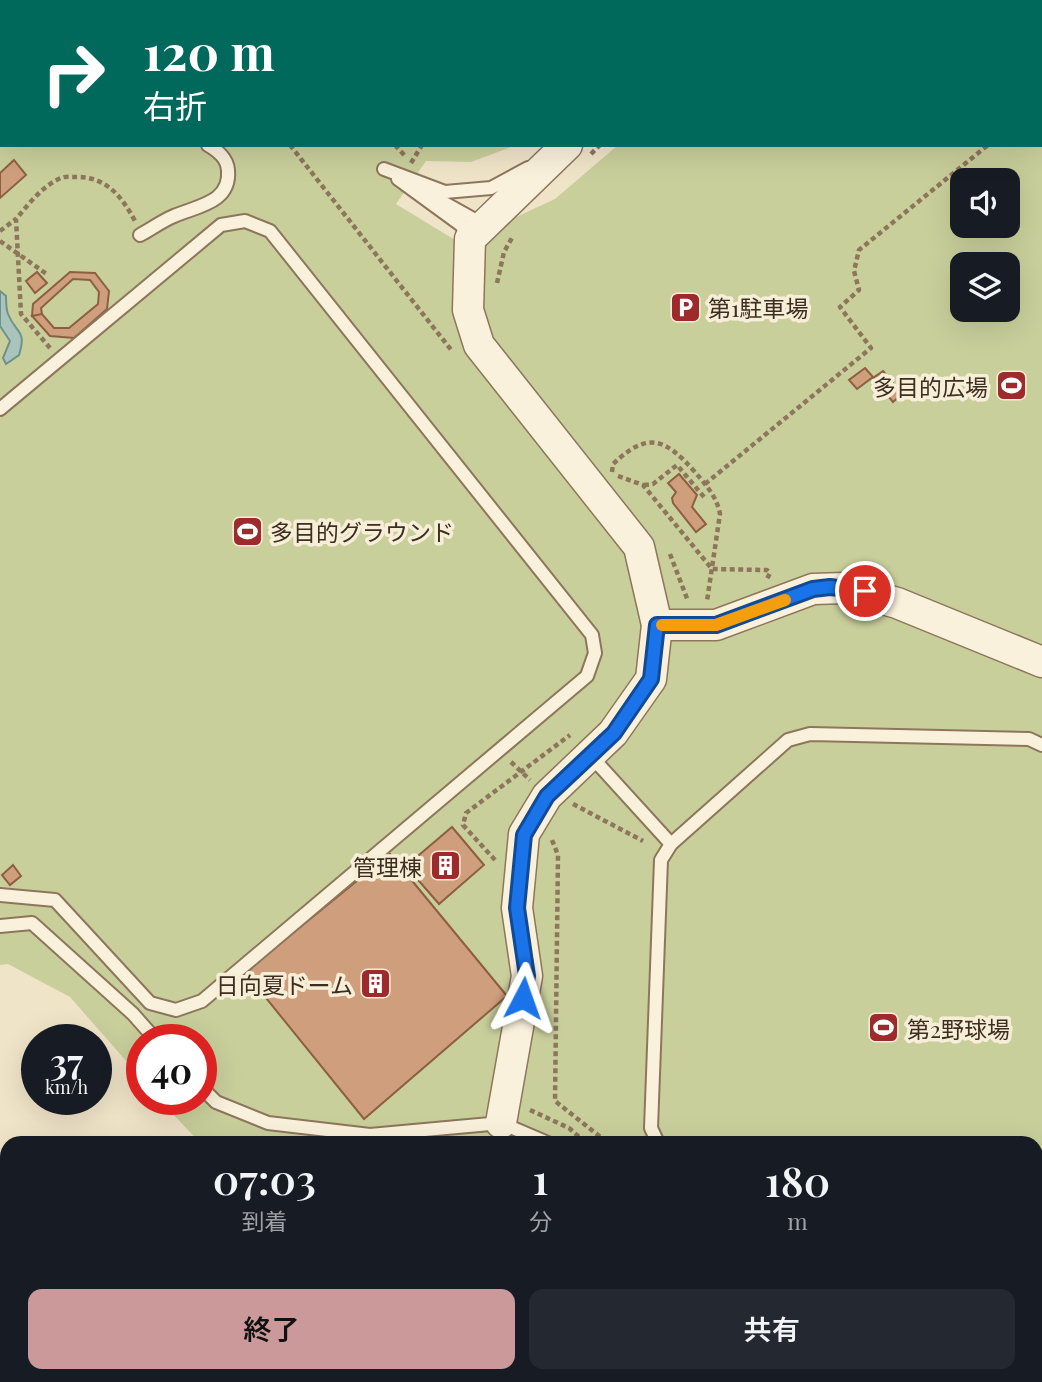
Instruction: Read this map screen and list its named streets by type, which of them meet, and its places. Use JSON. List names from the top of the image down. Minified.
{"places":{"parking":["第1駐車場"],"sports":["多目的広場","多目的グラウンド","第2野球場"],"building":["管理棟","日向夏ドーム"]},"page":{"turn":["120 m","右折"],"speed":"37 km/h","limit":"40","eta":["07:03","到着","1","分","180","m"],"buttons":["終了","共有"]}}
